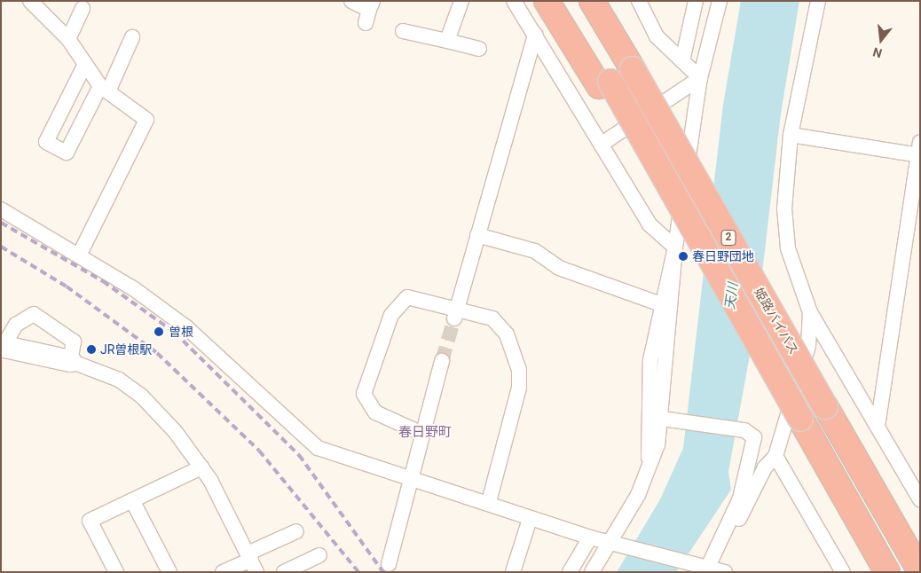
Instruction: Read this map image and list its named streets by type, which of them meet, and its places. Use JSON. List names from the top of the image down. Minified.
{"streets":{"highway":["2","姫路バイパス"]},"districts":["春日野町"],"water":["天川"],"places":["春日野団地","曽根","JR曽根駅"],"north":"bottom"}
